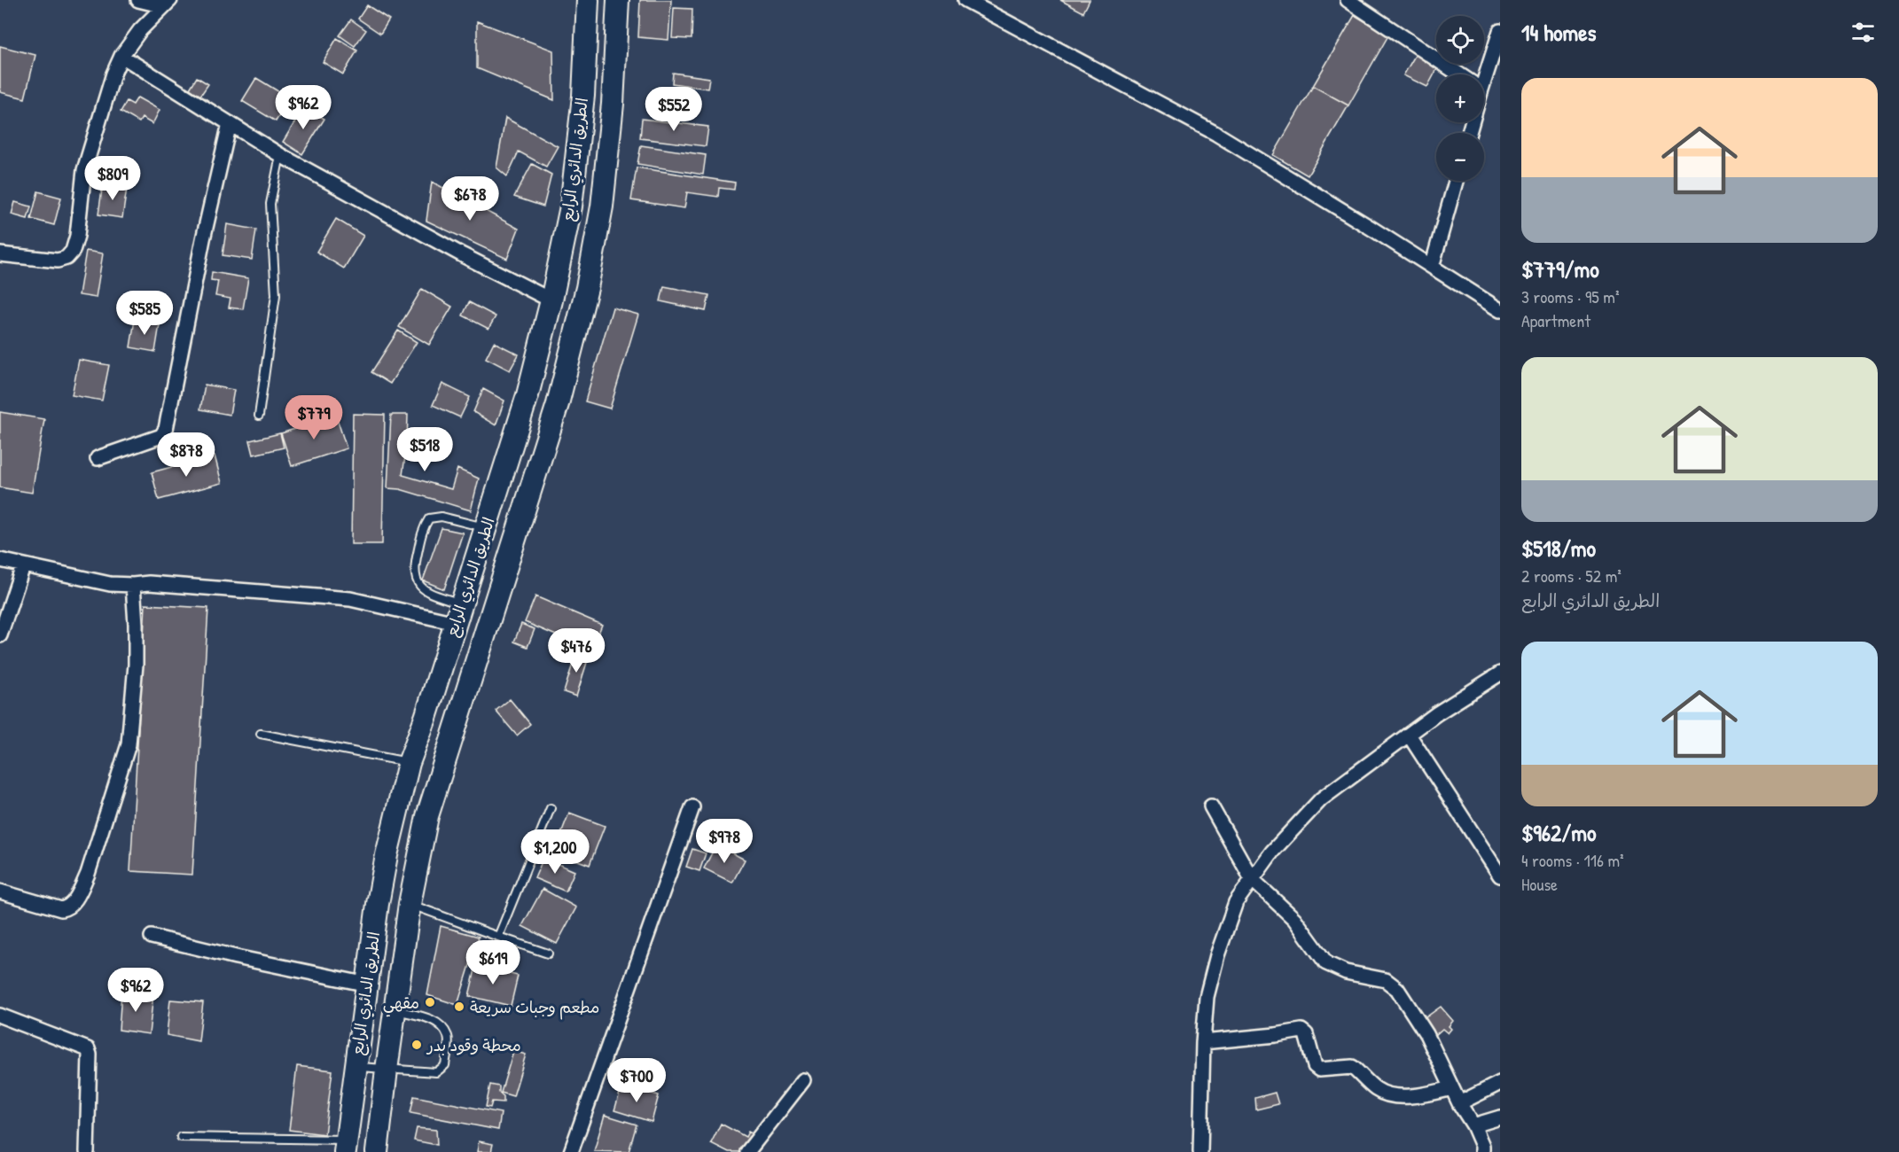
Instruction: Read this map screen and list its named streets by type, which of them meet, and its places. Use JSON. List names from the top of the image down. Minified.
{"streets":{"main road":["الطريق الدائري الرابع"]},"places":["مقهي","مطعم وجبات سريعة","محطة وقود بدر"],"page":{"heading":"14 homes","map_buttons":["+","−"],"list":[{"name":"$779/mo","note":"3 rooms · 95 m² · Apartment"},{"name":"$518/mo","note":"2 rooms · 52 m² · الطريق الدائري الرابع"},{"name":"$962/mo","note":"4 rooms · 116 m² · House"}],"price":["$962","$552","$809","$678","$585","$779","$518","$878","$476","$978","$1,200","$619","$962","$700"]}}
